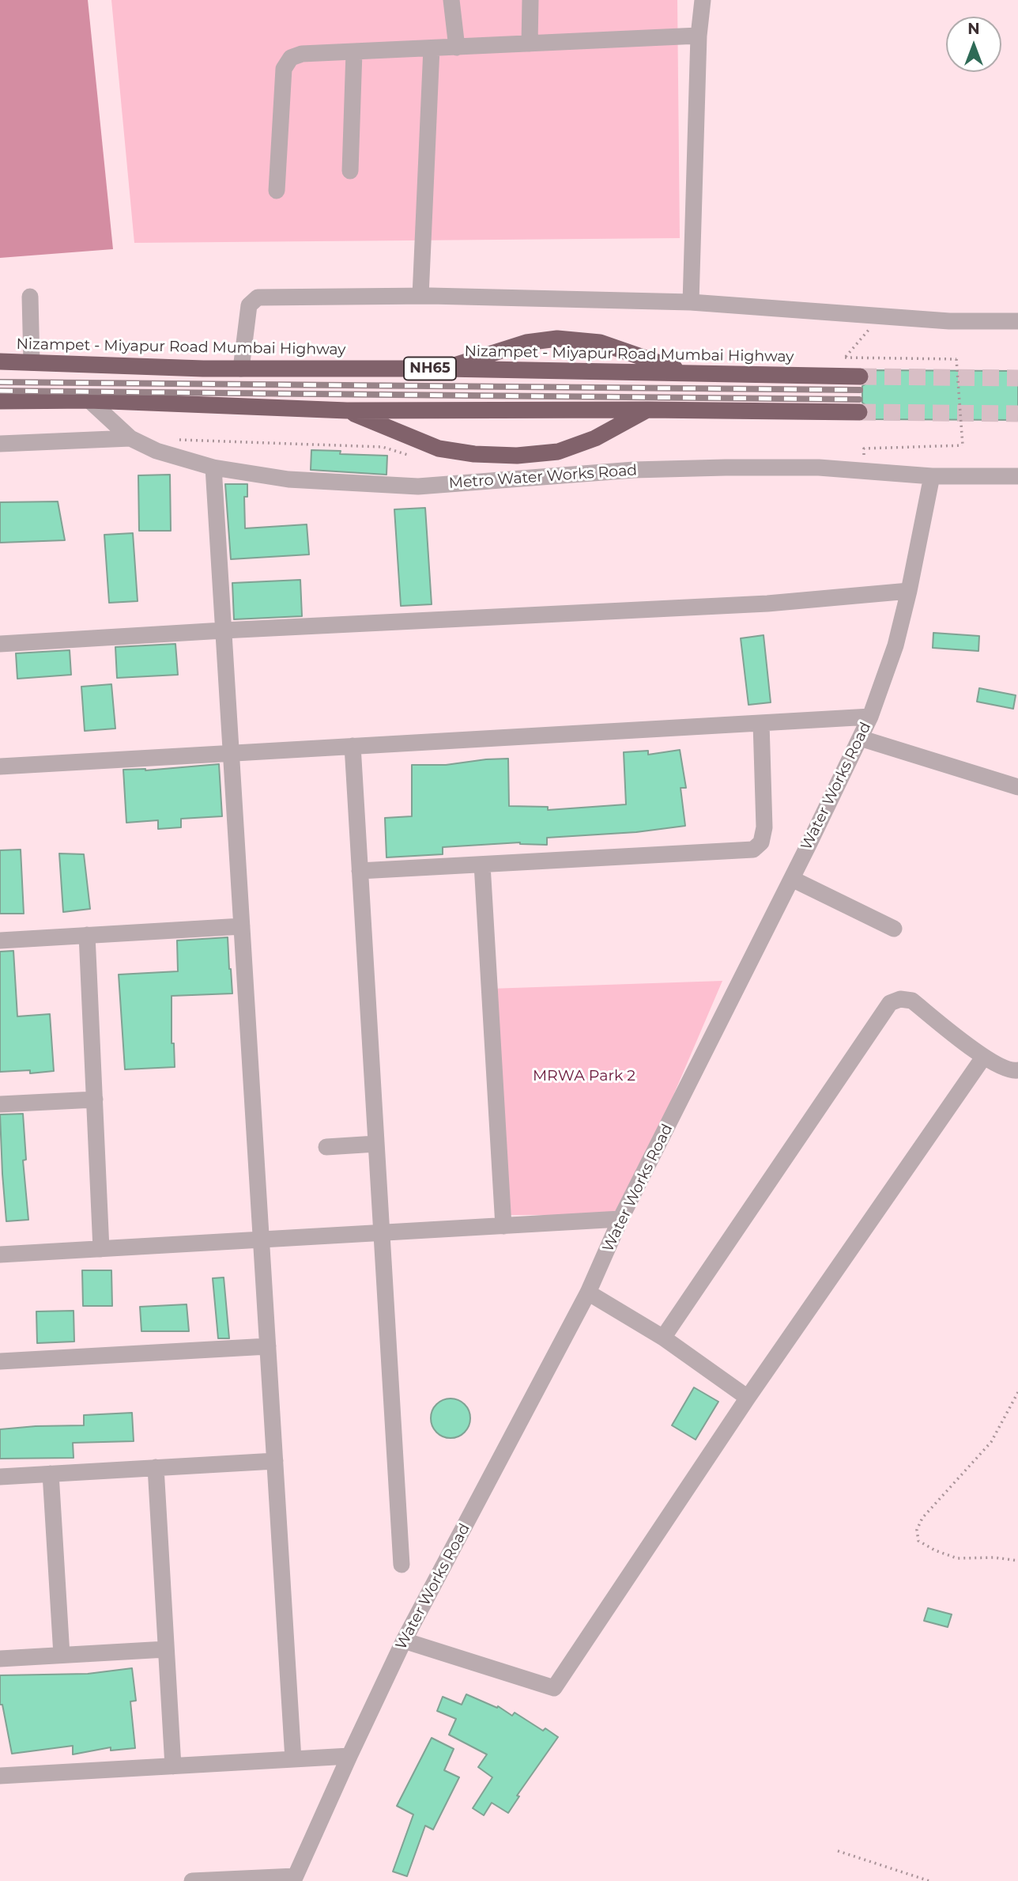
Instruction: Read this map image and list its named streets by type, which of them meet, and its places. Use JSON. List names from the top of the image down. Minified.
{"streets":{"highway":["Nizampet - Miyapur Road Mumbai Highway","NH65"],"street":["Metro Water Works Road","Water Works Road"]},"crossings":[["Metro Water Works Road","Water Works Road"]],"parks":["MRWA Park 2"],"north":"top"}
